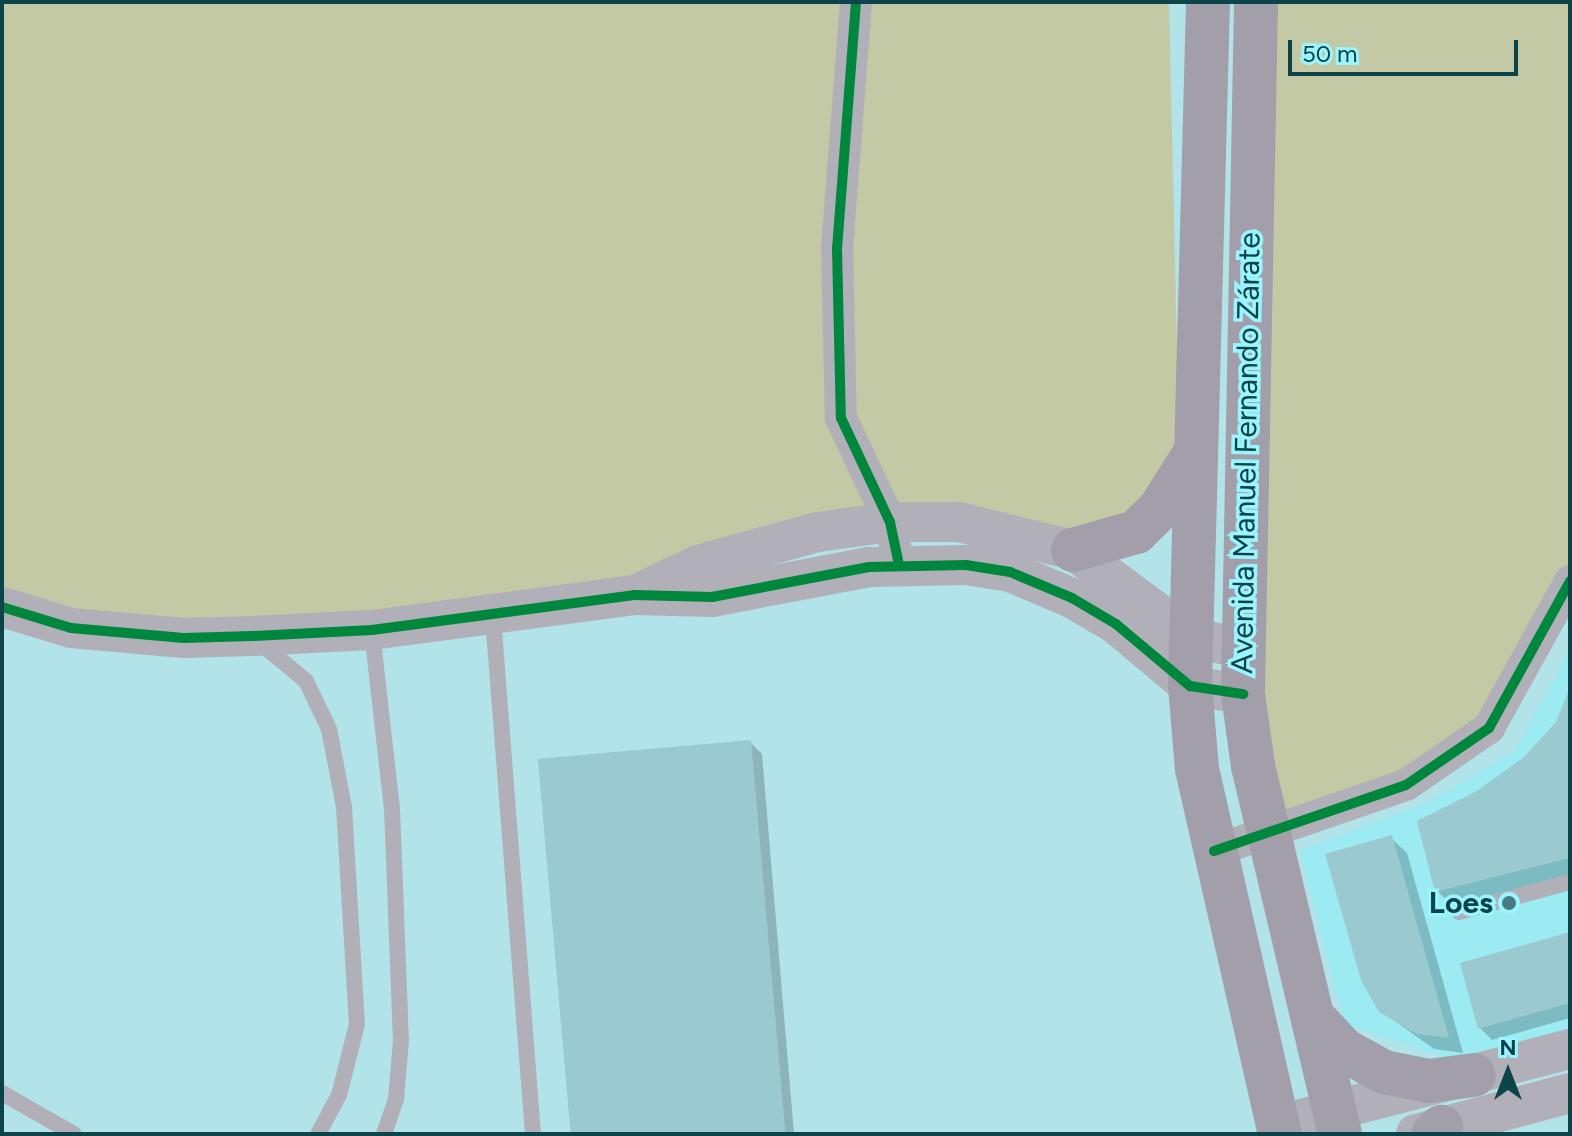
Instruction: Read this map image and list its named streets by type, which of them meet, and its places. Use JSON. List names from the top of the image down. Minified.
{"streets":{"main road":["Avenida Manuel Fernando Zárate"]},"places":["Loes"],"scale_bar":"50 m","north":"top"}
